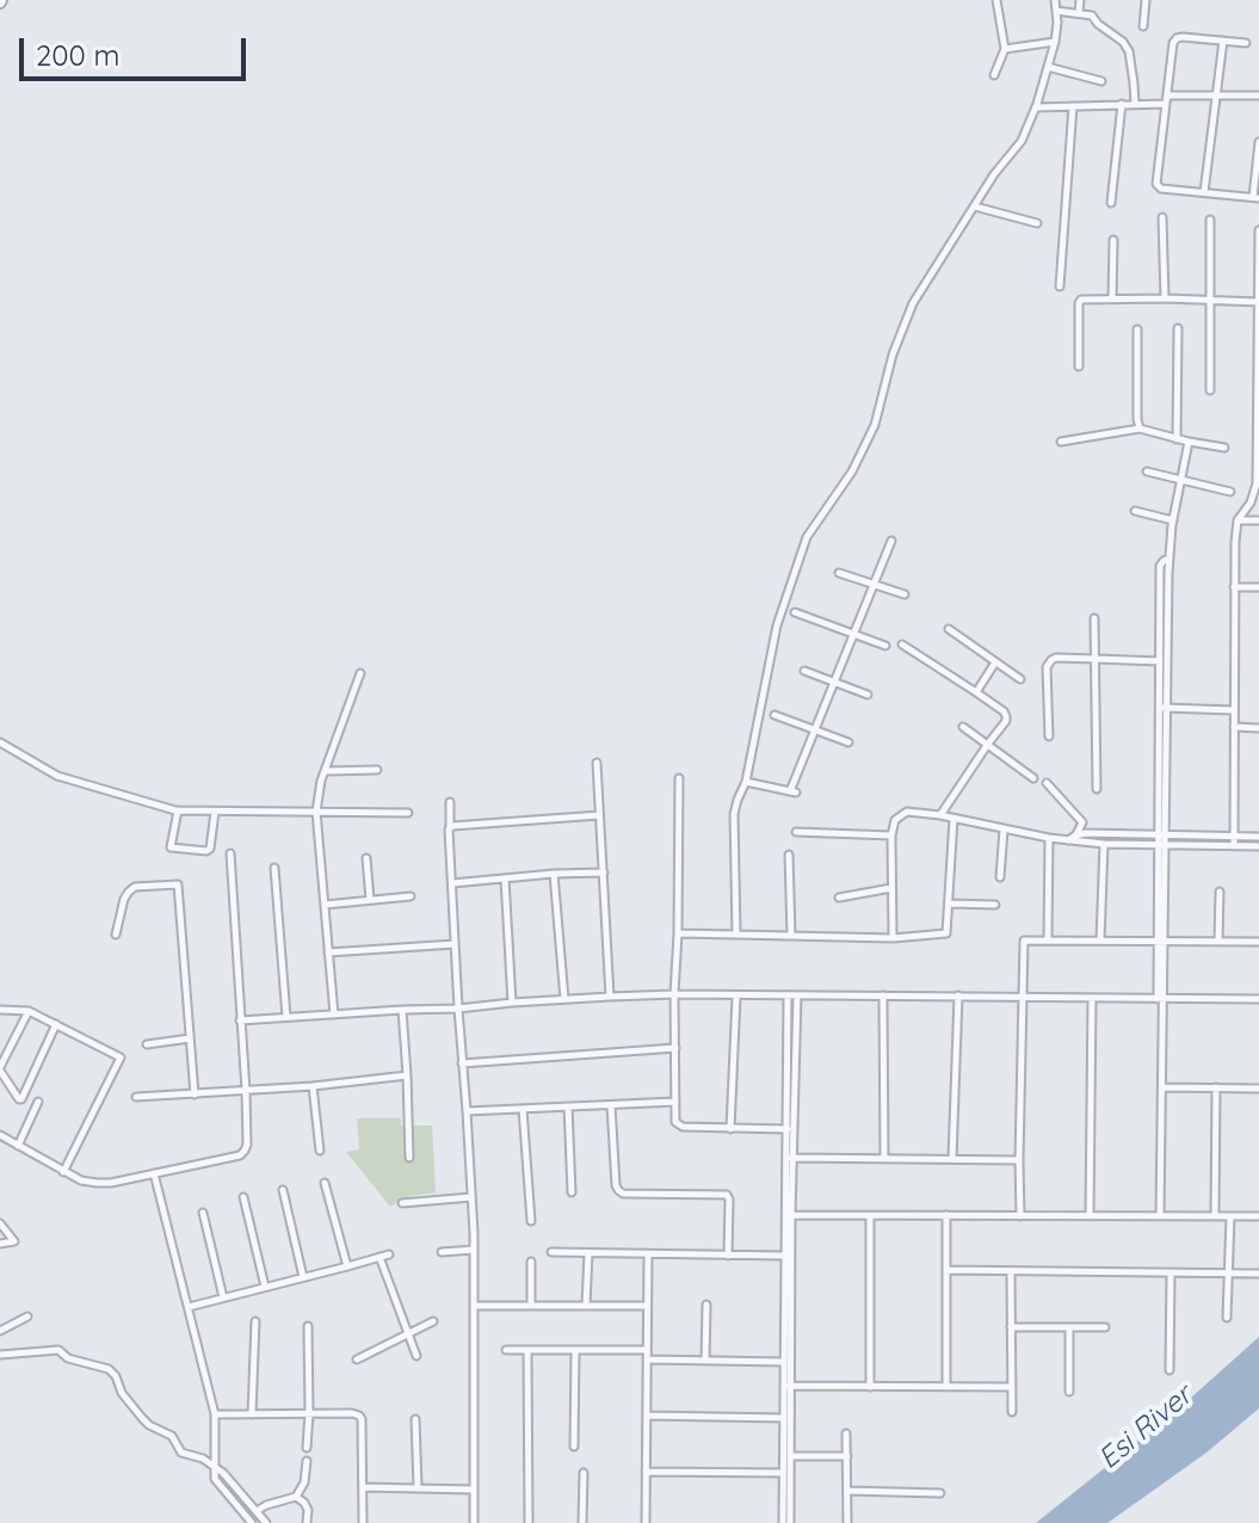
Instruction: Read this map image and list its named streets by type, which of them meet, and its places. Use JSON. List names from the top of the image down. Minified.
{"water":["Esi River"],"scale_bar":"200 m"}
